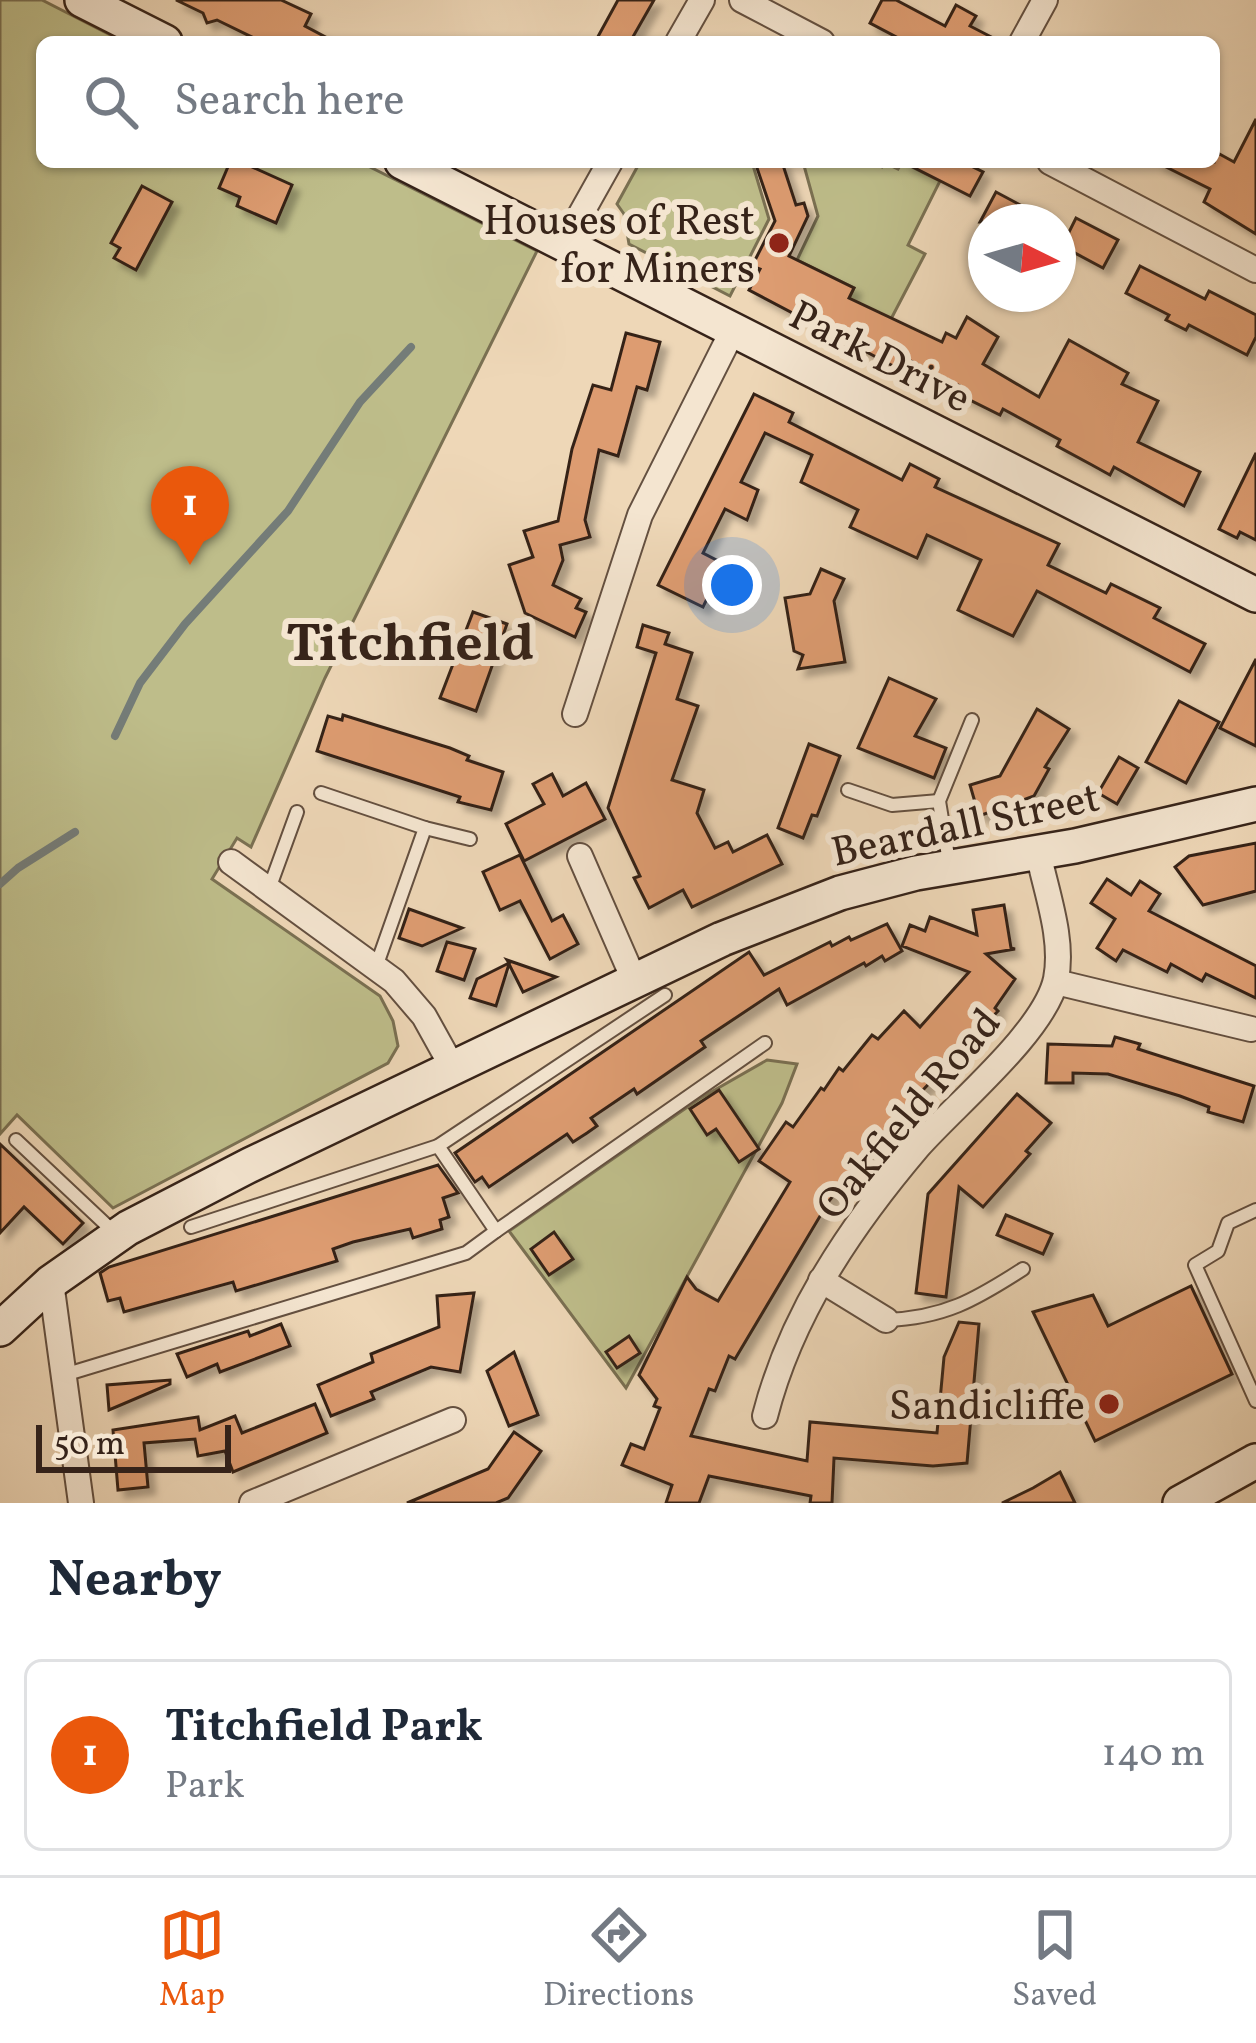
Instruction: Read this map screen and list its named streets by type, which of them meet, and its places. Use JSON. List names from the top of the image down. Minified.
{"streets":{"street":["Park Drive","Beardall Street","Oakfield Road"]},"districts":["Titchfield"],"places":["Houses of Rest for Miners","Sandicliffe"],"scale_bar":"50 m","north":"right","page":{"search":"Search here","pins":"1","scale":"50 m","heading":"Nearby","list":[{"mark":"1","name":"Titchfield Park","note":"Park","value":"140 m"}],"nav":["Map","Directions","Saved"]}}
